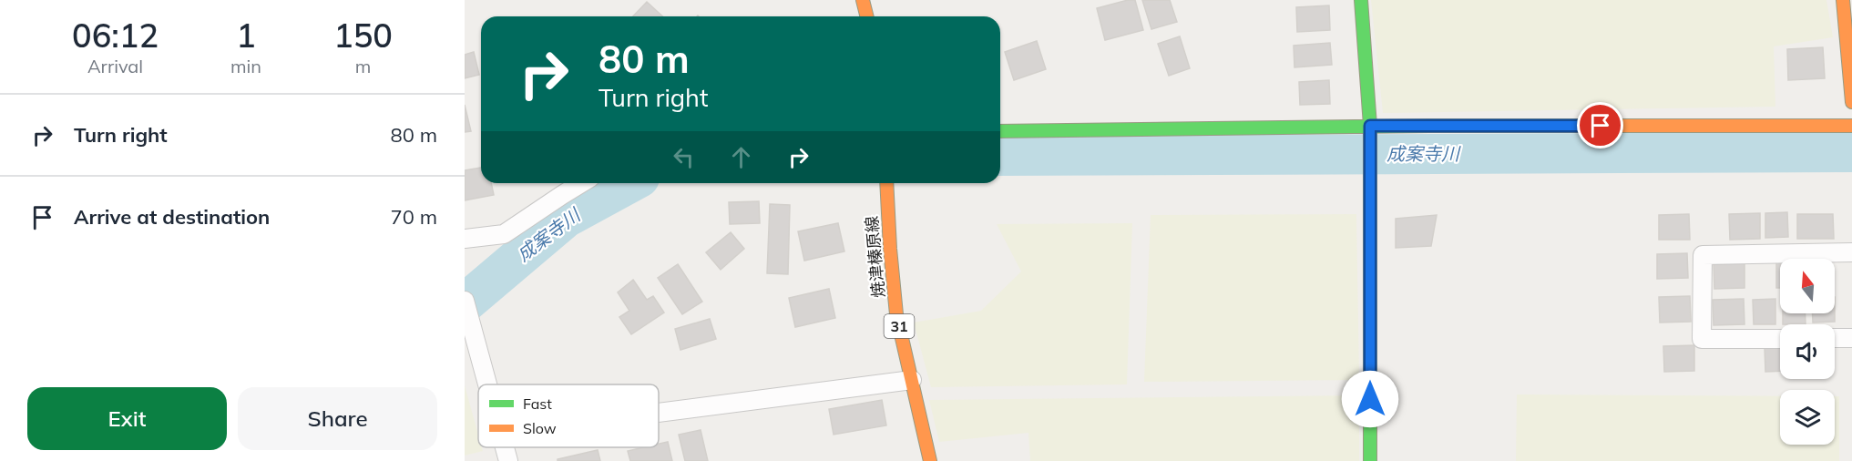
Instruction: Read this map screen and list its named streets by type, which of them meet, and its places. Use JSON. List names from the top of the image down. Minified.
{"streets":{"street":["焼津榛原線","31"]},"water":["成案寺川"],"legend":["Fast","Slow"],"north":"top","page":{"eta":["06:12","Arrival","1","min","150","m"],"turn":["80 m","Turn right"],"list":[{"name":"Turn right","value":"80 m"},{"name":"Arrive at destination","value":"70 m"}],"buttons":["Exit","Share"]}}
